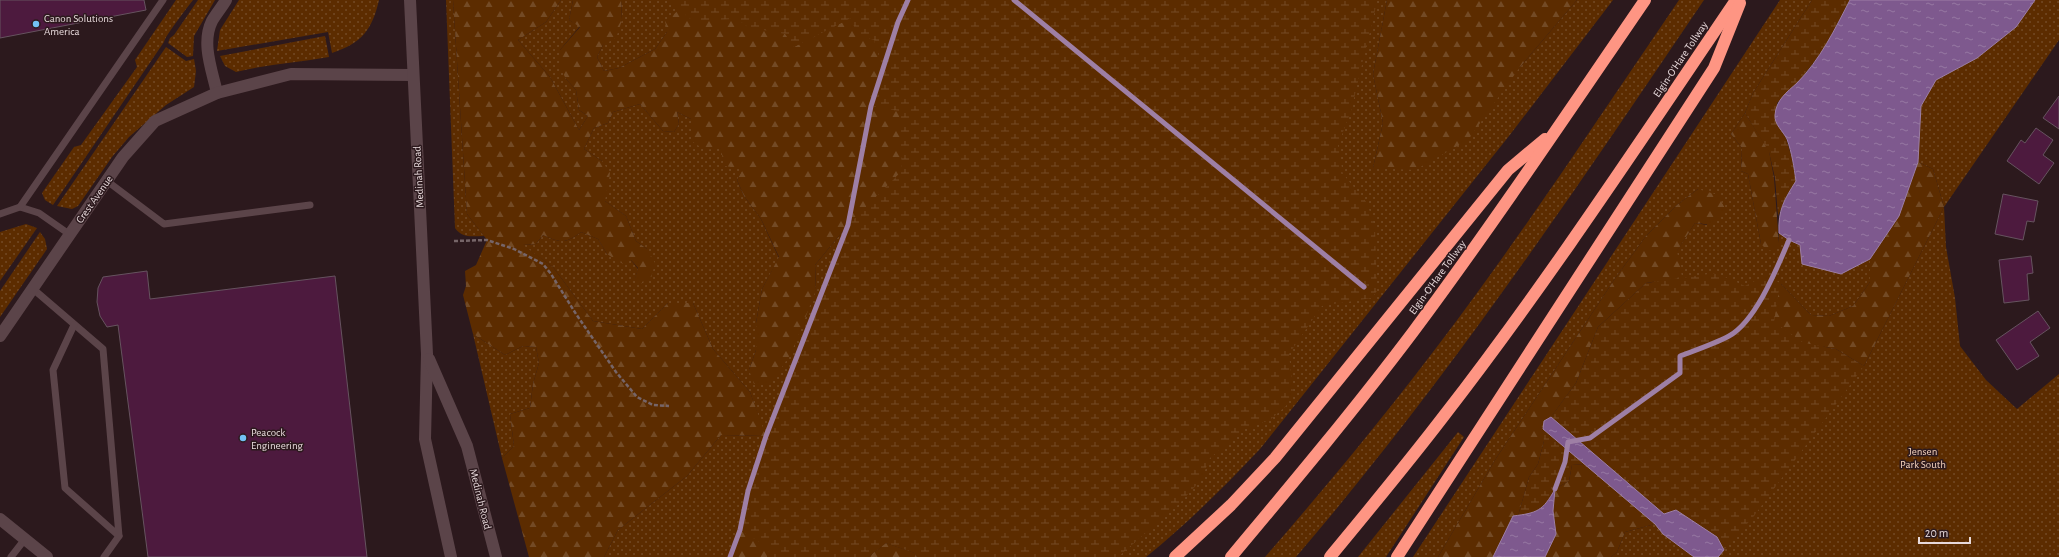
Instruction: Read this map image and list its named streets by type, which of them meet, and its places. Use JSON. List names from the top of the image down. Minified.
{"streets":{"highway":["Elgin-O'Hare Tollway"],"main road":["Medinah Road","Crest Avenue"]},"crossings":[["Medinah Road","Crest Avenue"]],"parks":["Jensen Park South"],"places":["Canon Solutions America","Peacock Engineering"],"scale_bar":"20 m"}
